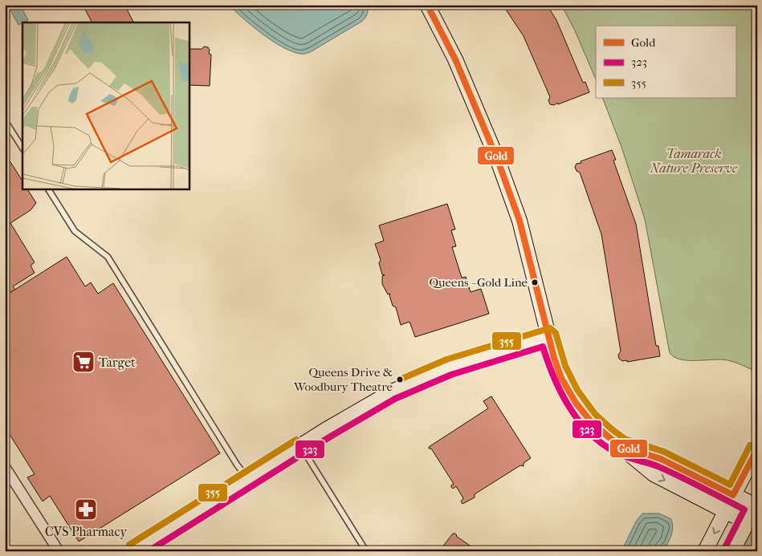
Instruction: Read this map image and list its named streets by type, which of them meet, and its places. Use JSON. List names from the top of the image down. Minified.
{"parks":["Tamarack Nature Preserve"],"places":{"other":["Queens - Gold Line","Queens Drive & Woodbury Theatre"],"supermarket":["Target"],"pharmacy":["CVS Pharmacy"]},"lines":["transit line Gold","transit line 355","transit line 323"],"legend":["Gold","323","355"]}
